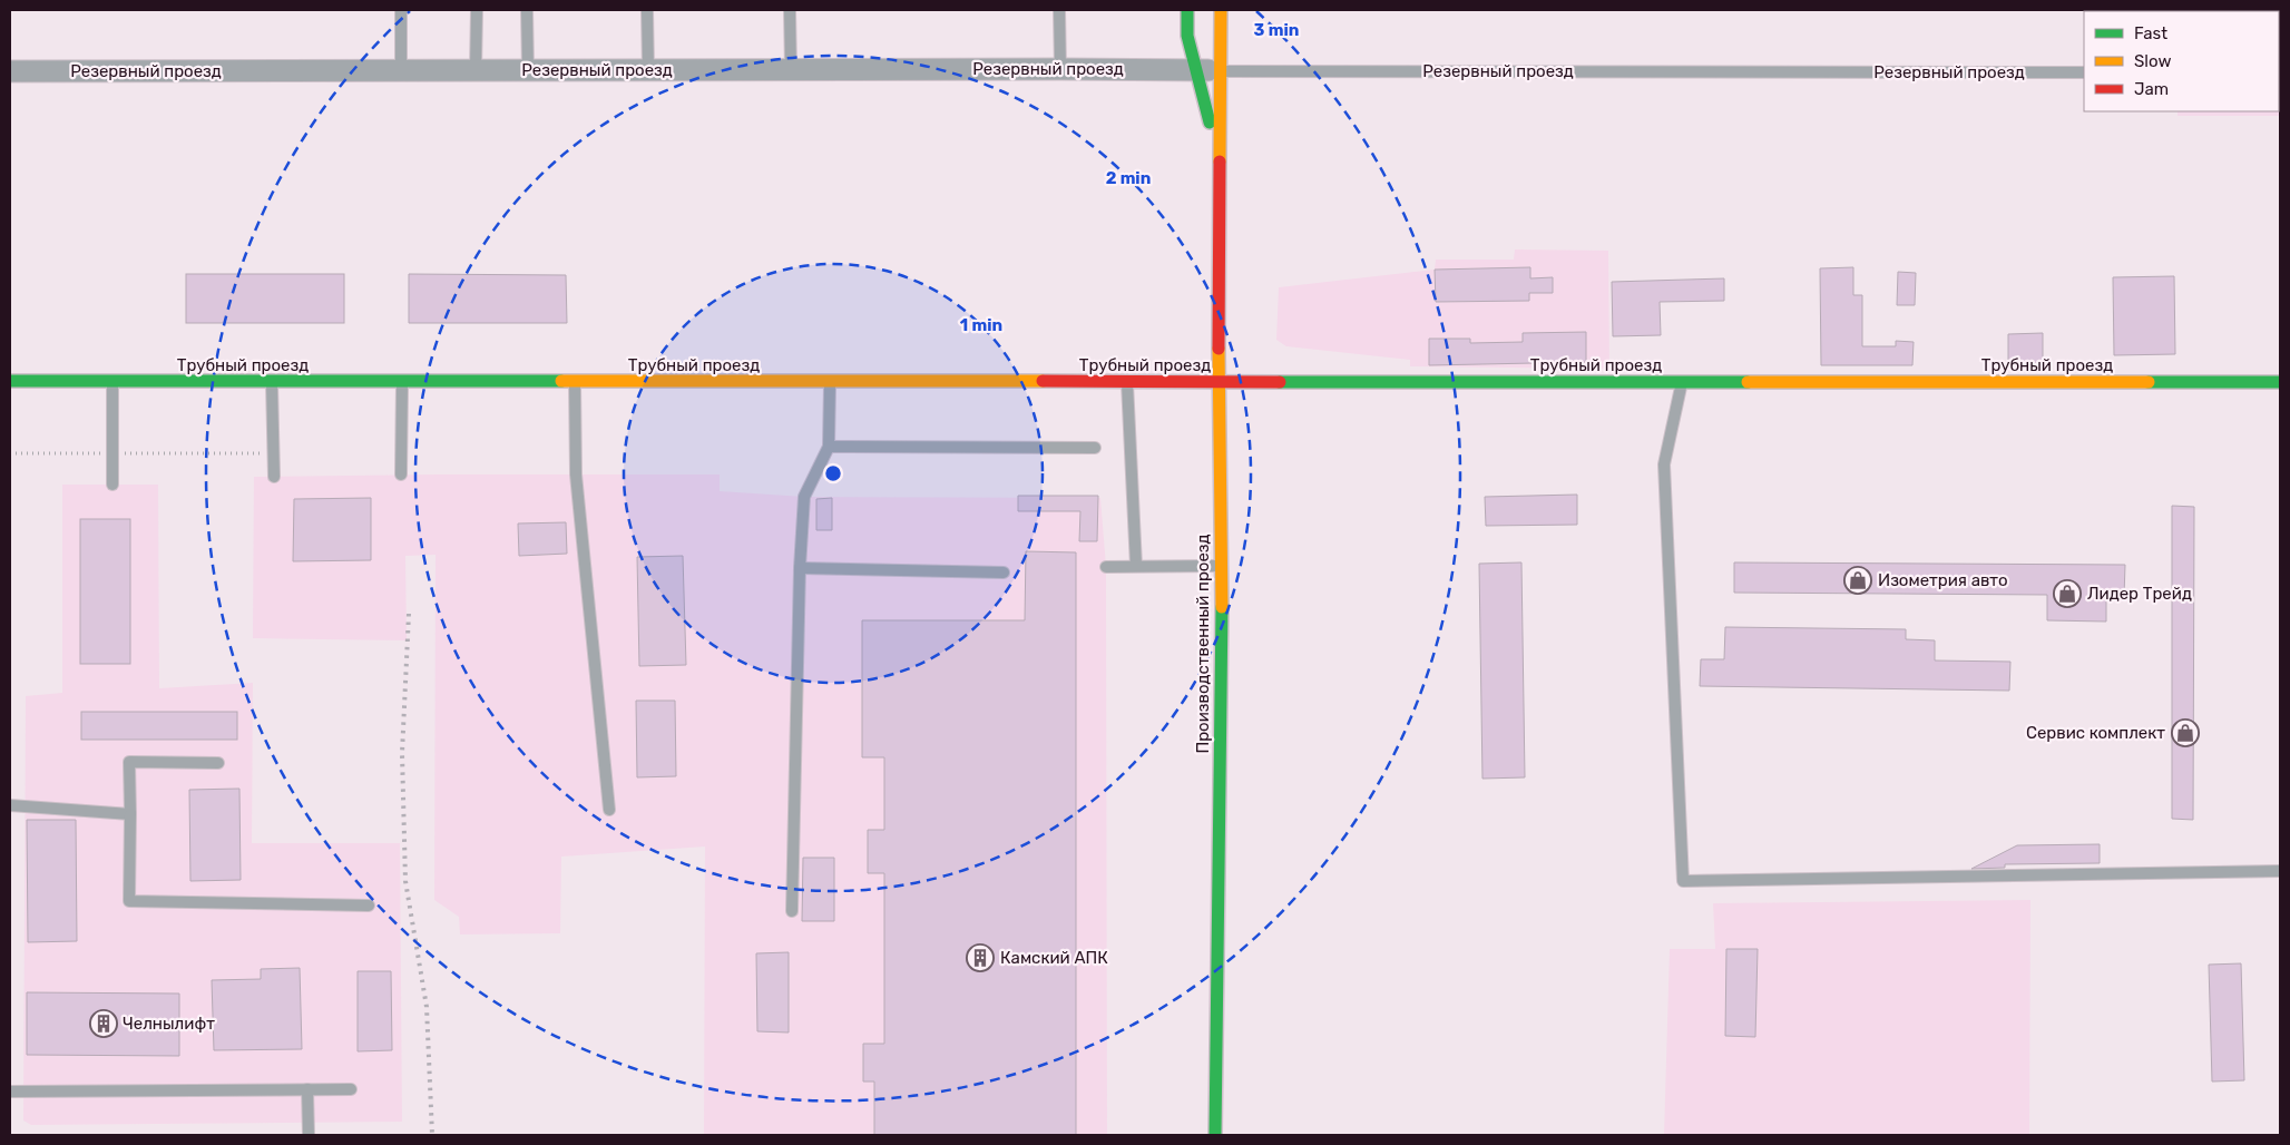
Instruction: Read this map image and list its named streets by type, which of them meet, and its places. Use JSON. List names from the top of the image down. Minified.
{"streets":{"street":["Резервный проезд","Трубный проезд","Производственный проезд"]},"crossings":[["Резервный проезд","Производственный проезд"],["Трубный проезд","Производственный проезд"]],"places":{"shop":["Изометрия авто","Лидер Трейд","Сервис комплект"],"building":["Камский АПК","Челнылифт"]},"legend":["Fast","Slow","Jam"],"rings":["3 min","2 min","1 min"]}
